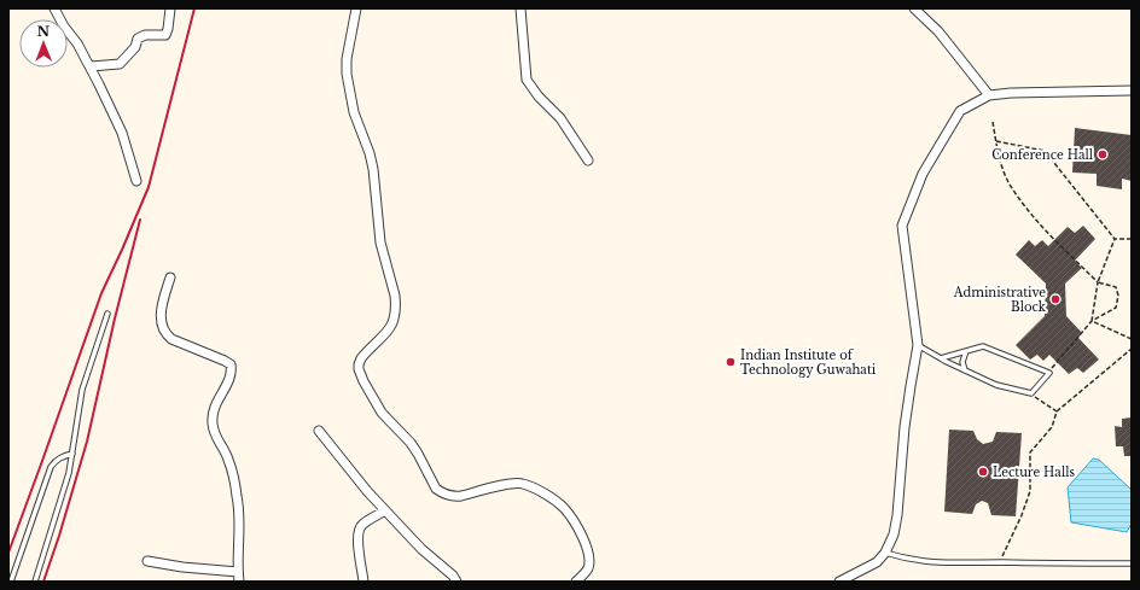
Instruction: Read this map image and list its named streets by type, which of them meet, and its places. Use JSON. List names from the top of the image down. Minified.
{"places":["Conference Hall","Administrative Block","Indian Institute of Technology Guwahati","Lecture Halls"],"north":"top"}
